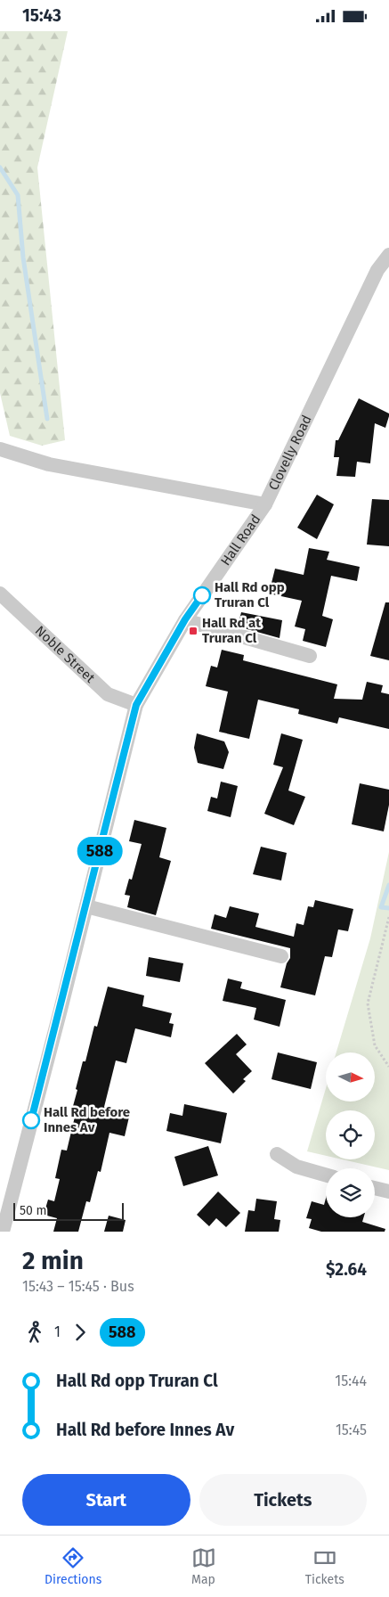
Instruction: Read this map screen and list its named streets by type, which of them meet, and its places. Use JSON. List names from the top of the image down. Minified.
{"streets":{"street":["Clovelly Road","Hall Road","Noble Street"]},"crossings":[["Clovelly Road","Hall Road"],["Hall Road","Noble Street"]],"places":{"other":["Hall Rd opp Truran Cl","Hall Rd before Innes Av"],"transit":["Hall Rd at Truran Cl"]},"lines":["bus line 588"],"scale_bar":"50 m","north":"right","page":{"status":"15:43","on_map":"588","scale":"50 m","heading":["2 min","15:43 – 15:45 · Bus","$2.64"],"legs":["1","588"],"list":[{"name":"Hall Rd opp Truran Cl","value":"15:44"},{"name":"Hall Rd before Innes Av","value":"15:45"}],"buttons":["Start","Tickets"],"tabs":["Directions","Map","Tickets"]}}
